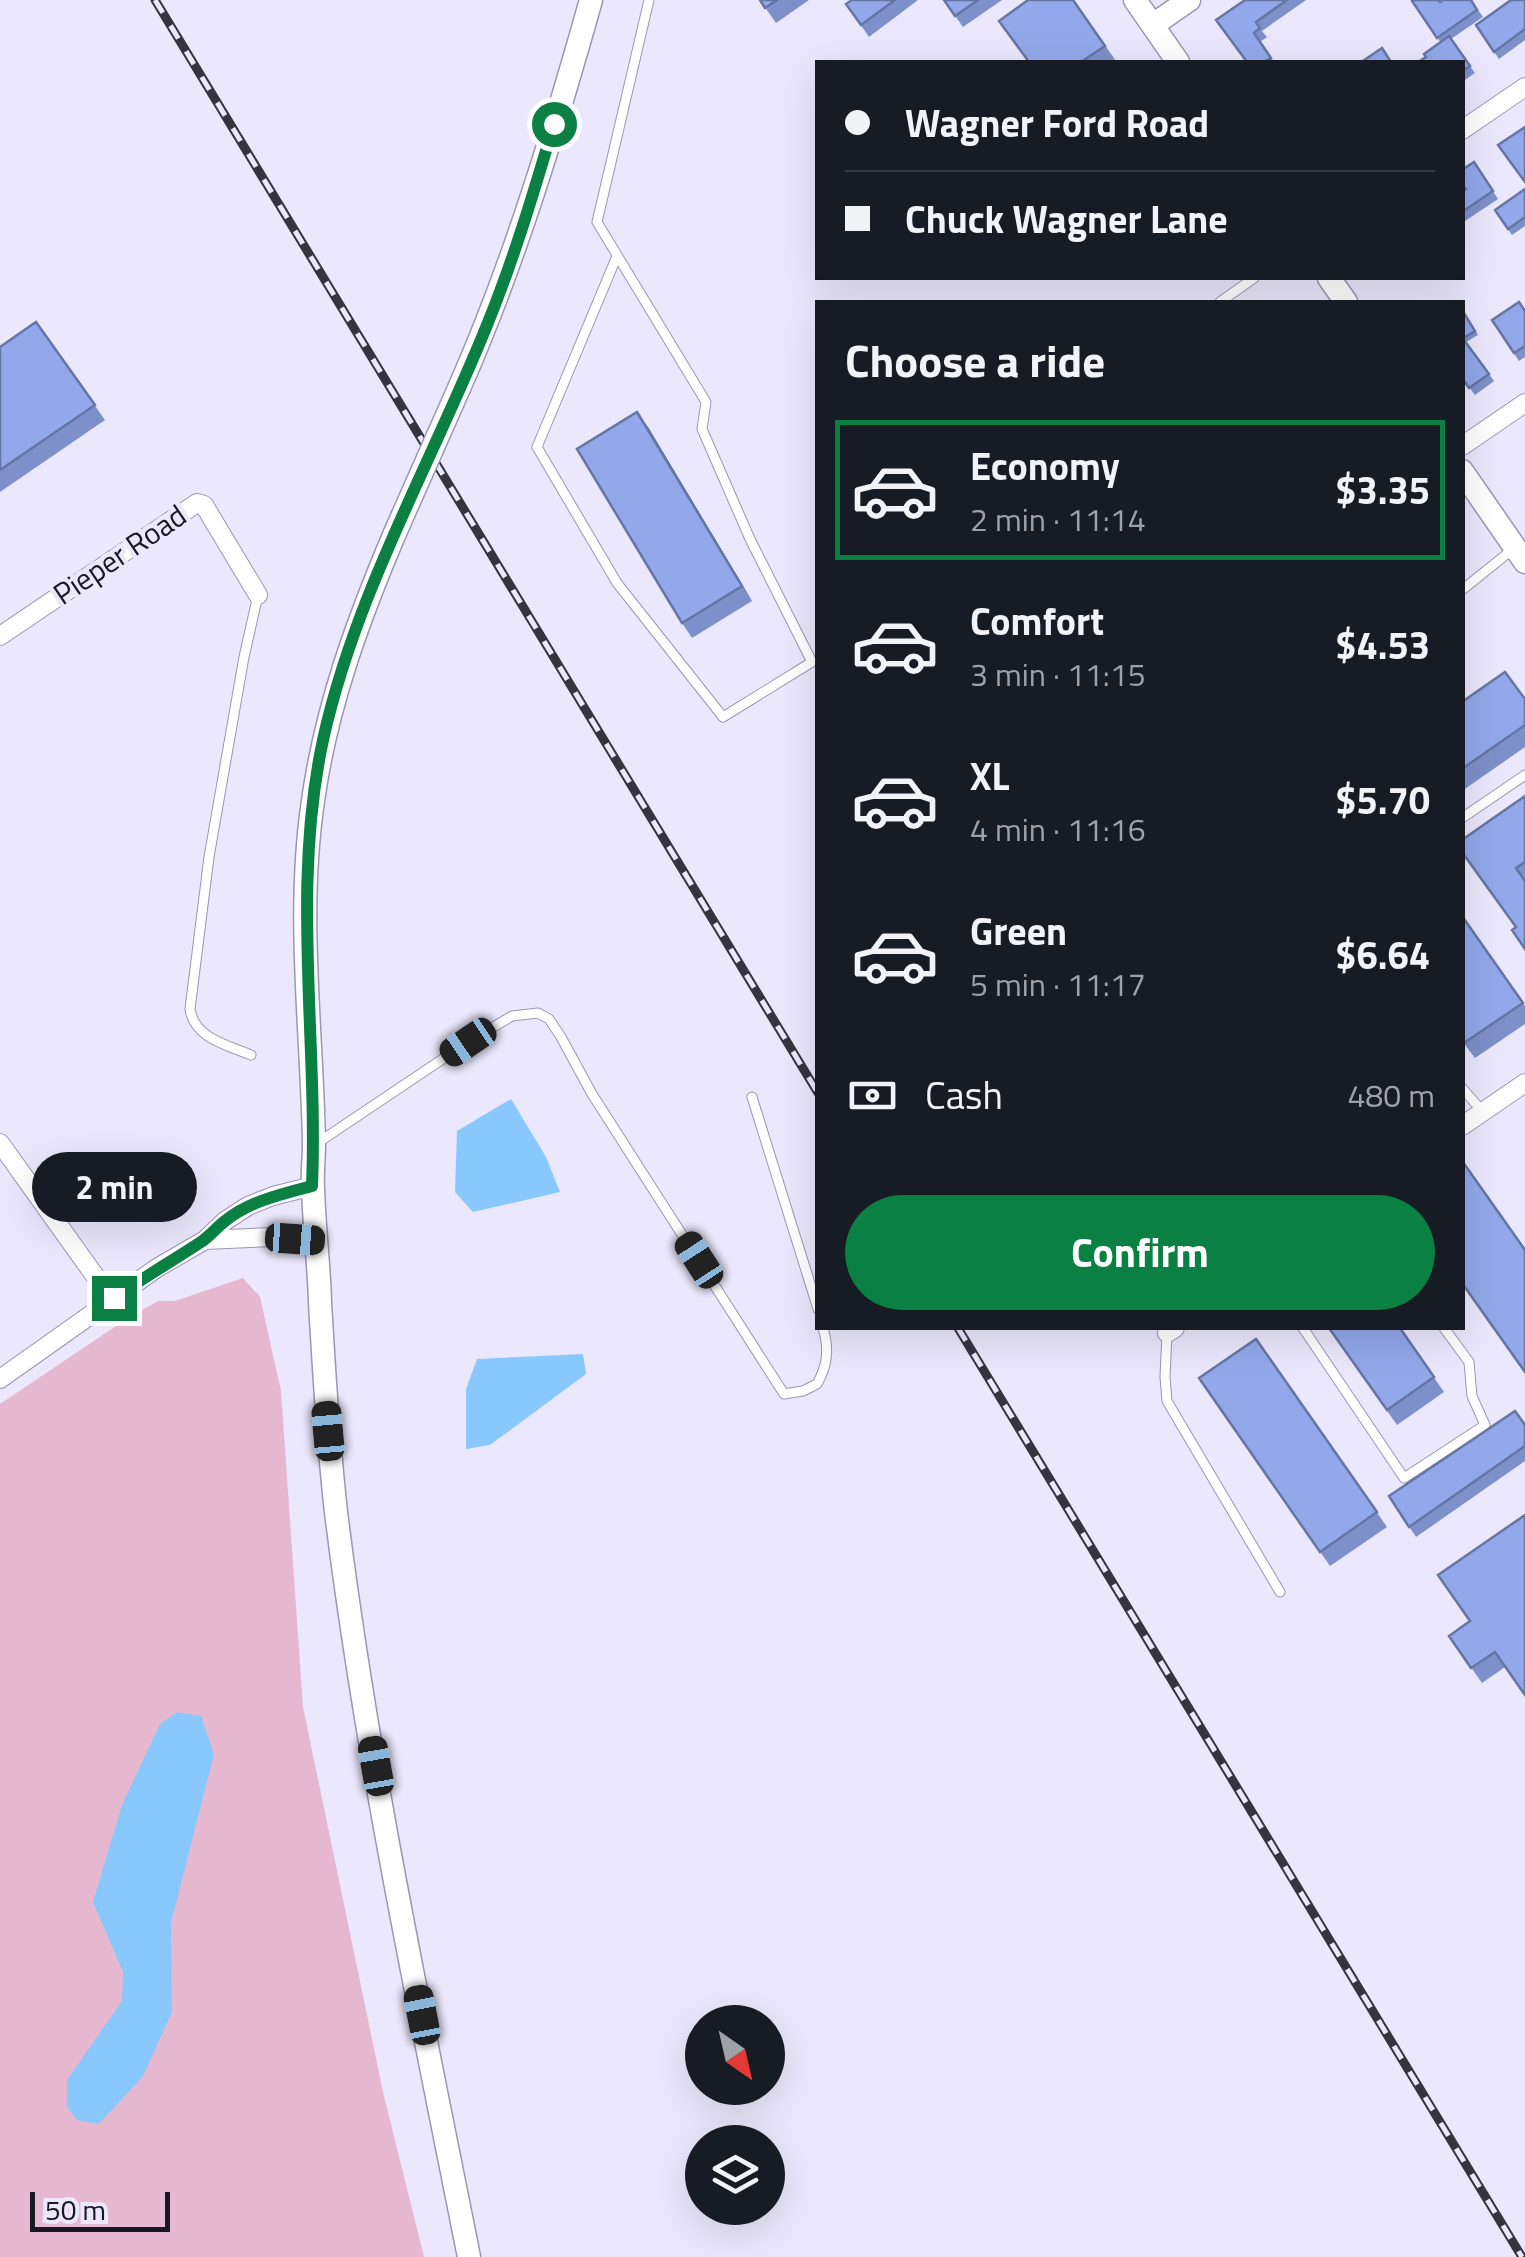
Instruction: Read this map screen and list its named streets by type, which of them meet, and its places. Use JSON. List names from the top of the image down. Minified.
{"streets":{"street":["Pieper Road"]},"scale_bar":"50 m","north":"bottom right","page":{"banner":["Wagner Ford Road","Chuck Wagner Lane"],"heading":"Choose a ride","list":[{"name":"Economy","note":"2 min · 11:14","value":"$3.35"},{"name":"Comfort","note":"3 min · 11:15","value":"$4.53"},{"name":"XL","note":"4 min · 11:16","value":"$5.70"},{"name":"Green","note":"5 min · 11:17","value":"$6.64"}],"pay":["Cash","480 m"],"bubble":"2 min","buttons":"Confirm","scale":"50 m"}}
